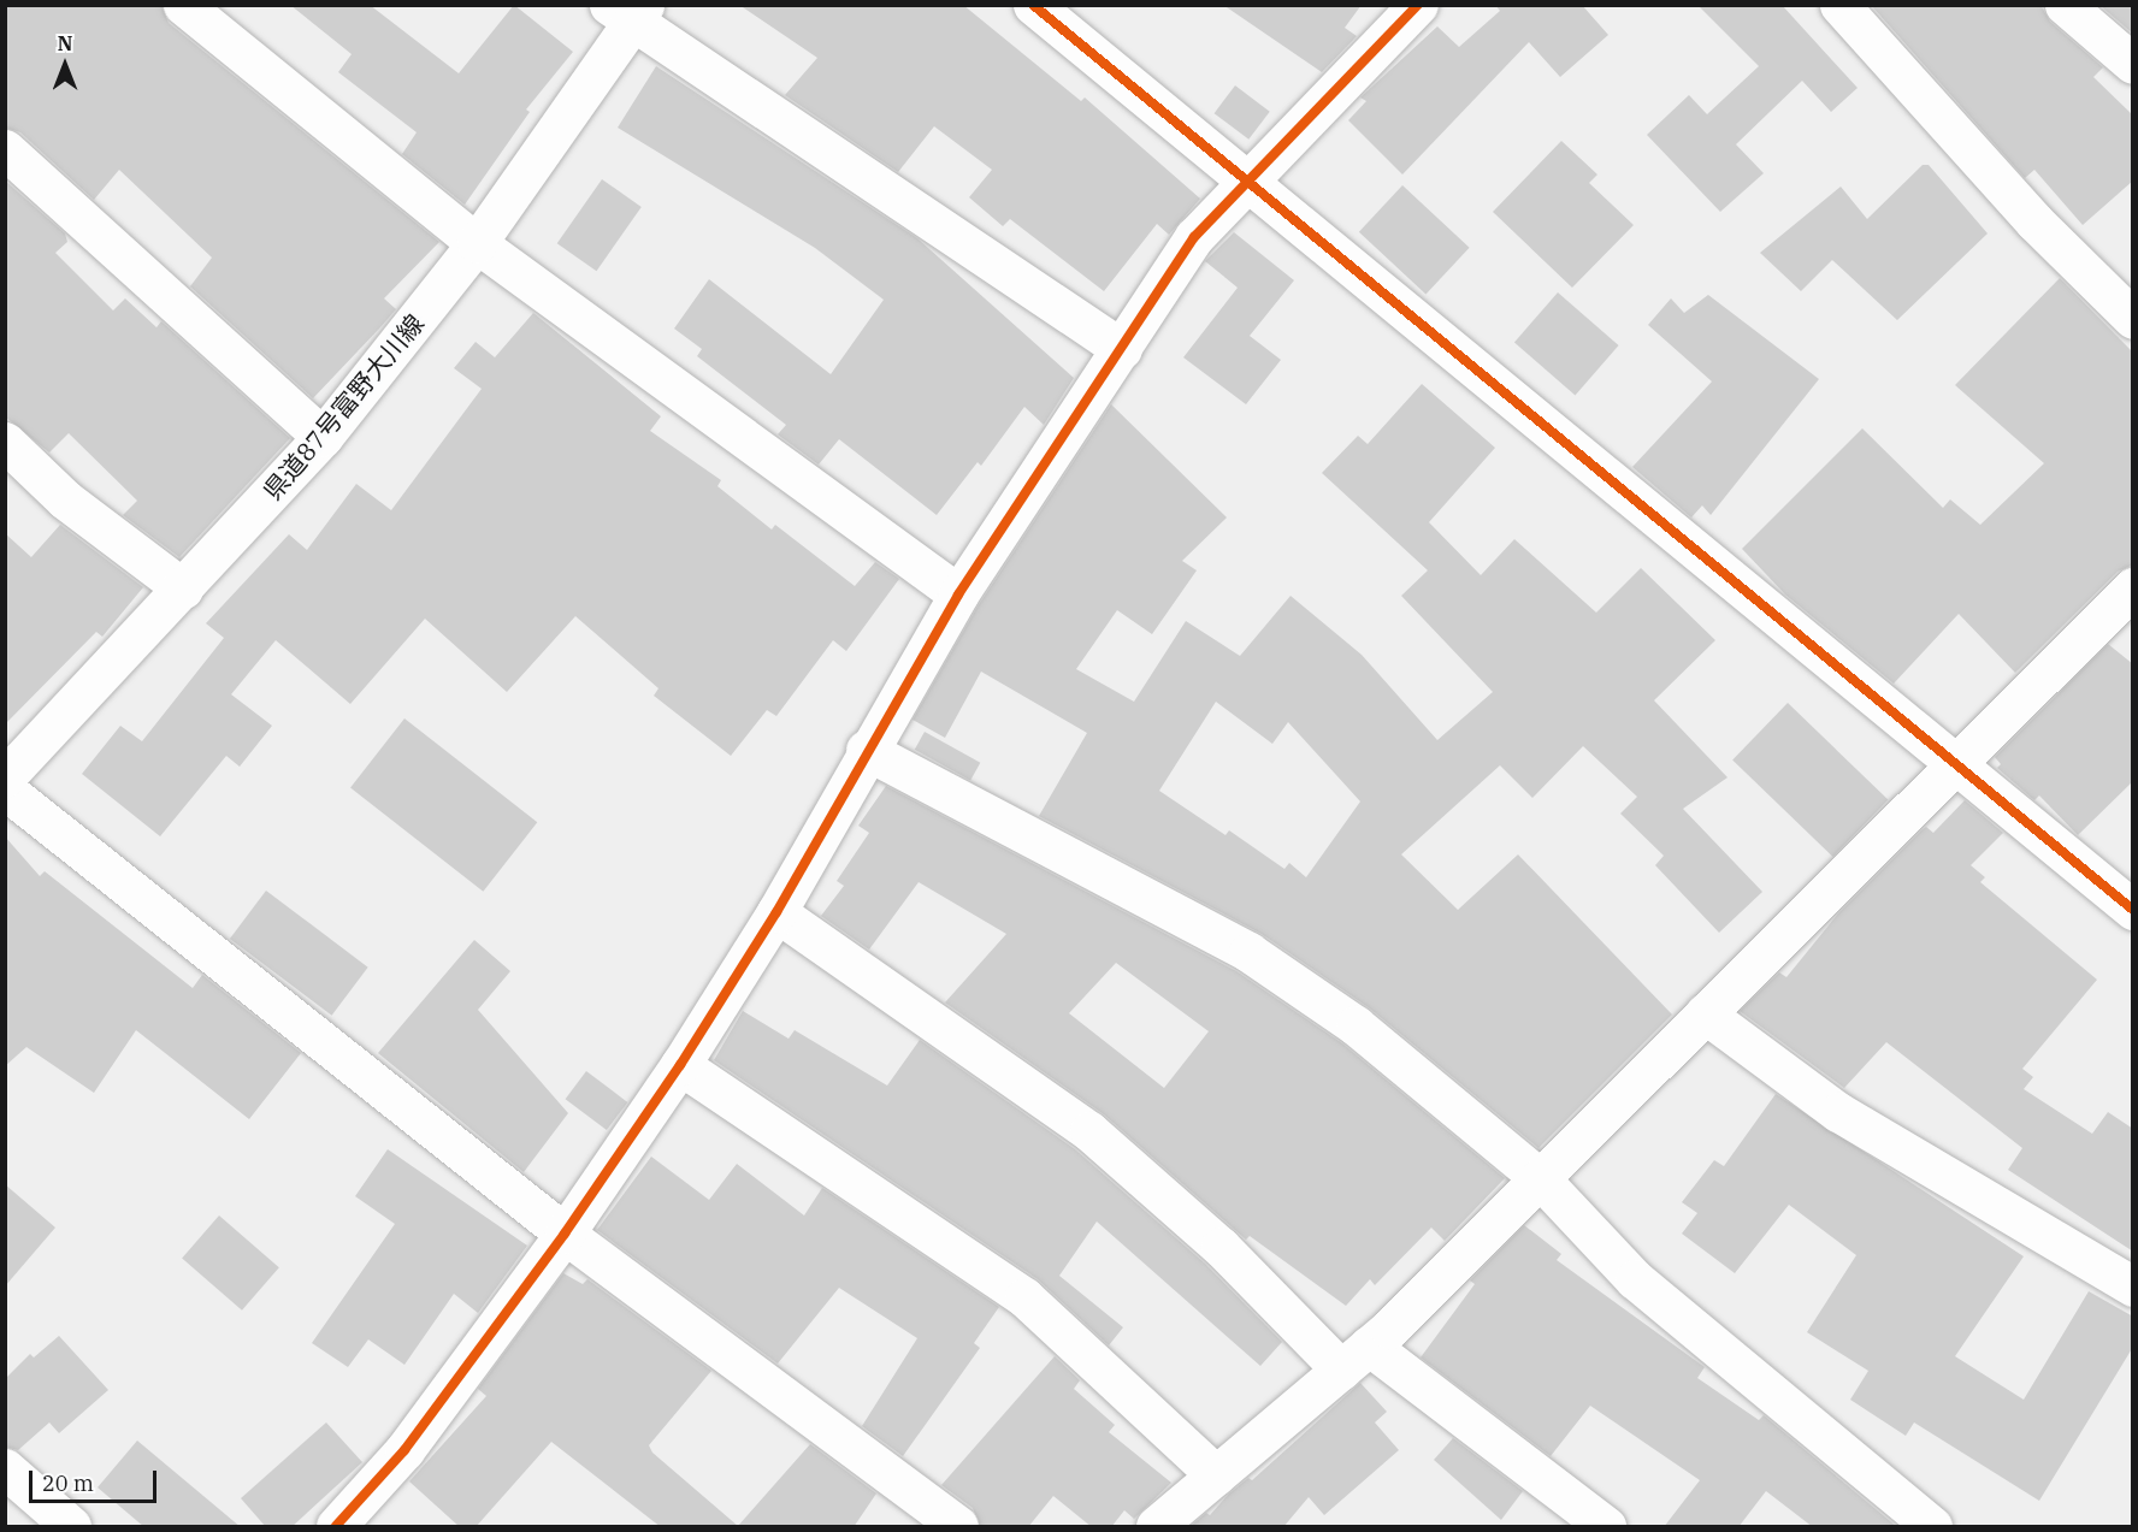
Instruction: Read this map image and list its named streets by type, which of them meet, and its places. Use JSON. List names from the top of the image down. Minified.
{"streets":{"street":["県道87号富野大川線"]},"scale_bar":"20 m","north":"top"}
